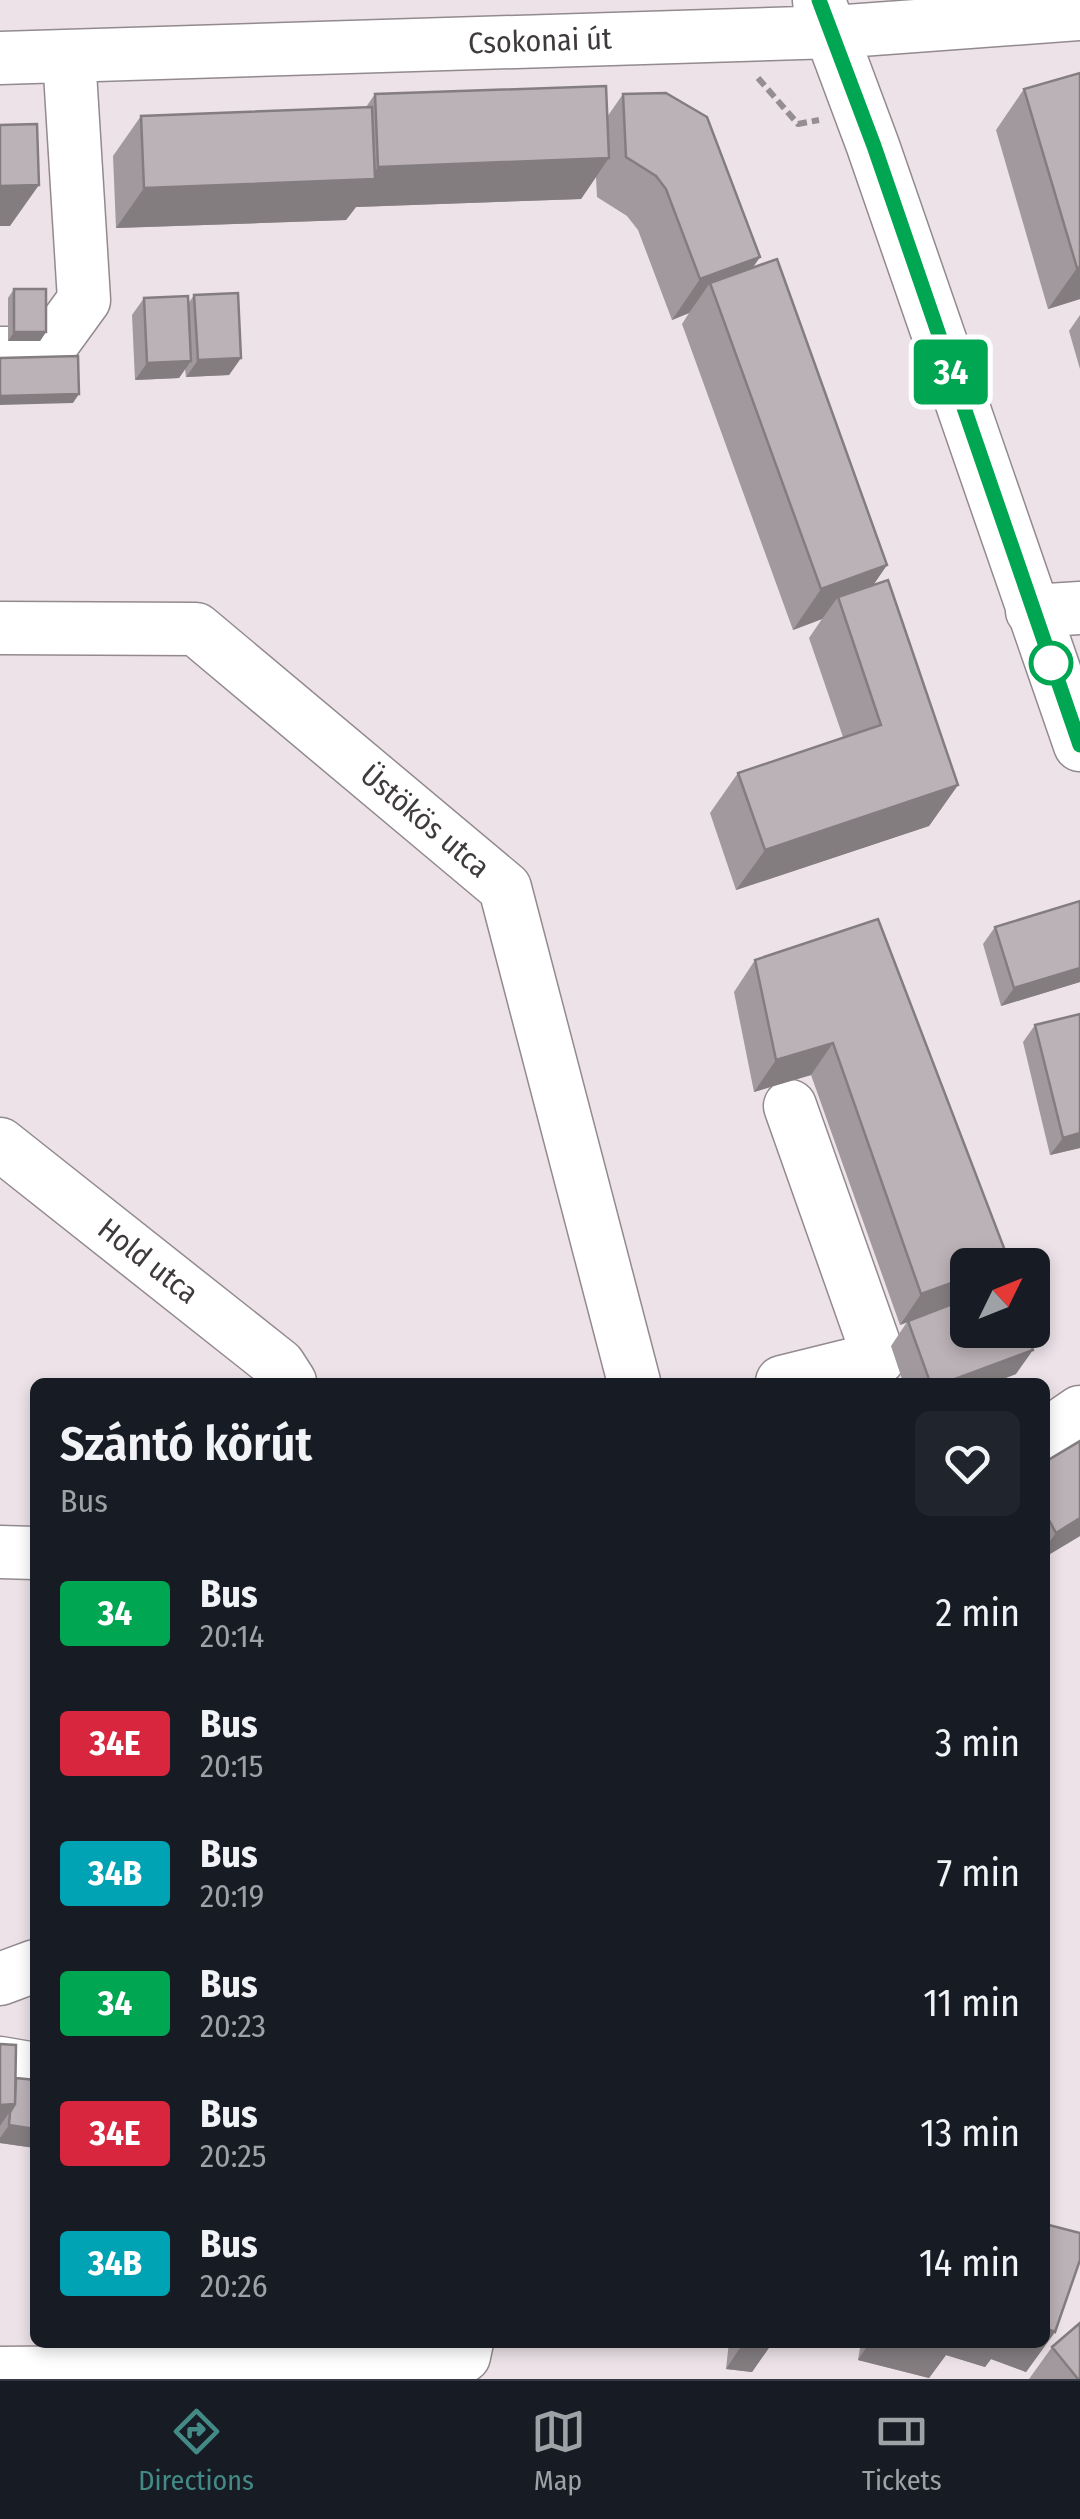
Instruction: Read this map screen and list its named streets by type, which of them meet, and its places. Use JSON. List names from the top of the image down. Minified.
{"streets":{"street":["Csokonai út","Üstökös utca","Hold utca"]},"lines":["bus line 34"],"north":"top right","page":{"on_map":"34","heading":["Szántó körút","Bus"],"list":[{"mark":"34","name":"Bus","note":"20:14","value":"2 min"},{"mark":"34E","name":"Bus","note":"20:15","value":"3 min"},{"mark":"34B","name":"Bus","note":"20:19","value":"7 min"},{"mark":"34","name":"Bus","note":"20:23","value":"11 min"},{"mark":"34E","name":"Bus","note":"20:25","value":"13 min"},{"mark":"34B","name":"Bus","note":"20:26","value":"14 min"}],"tabs":["Directions","Map","Tickets"]}}
